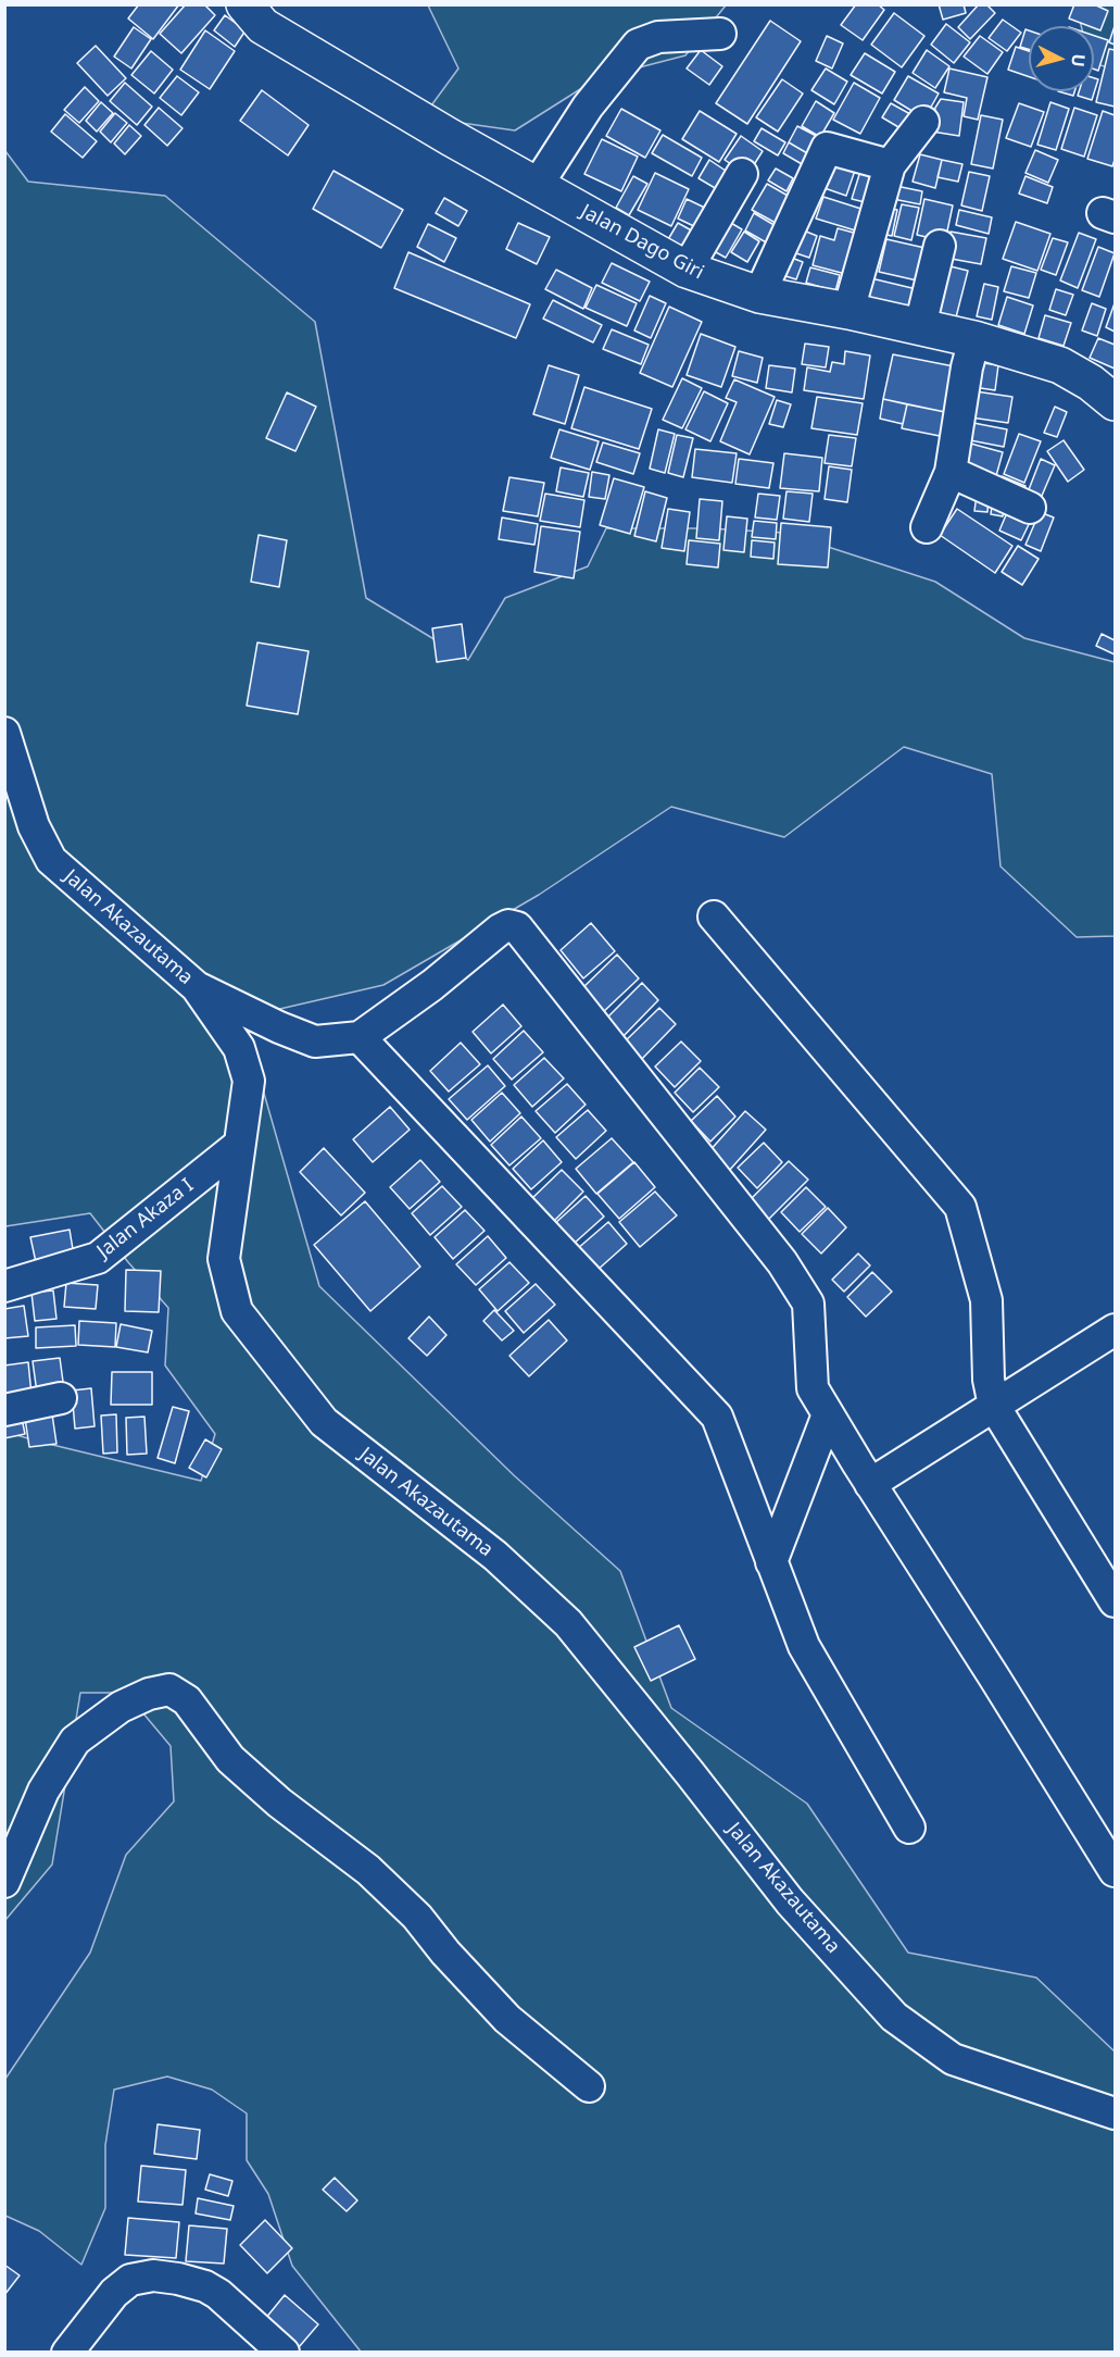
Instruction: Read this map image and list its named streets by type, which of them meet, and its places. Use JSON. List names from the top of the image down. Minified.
{"streets":{"main road":["Jalan Dago Giri"],"street":["Jalan Akazautama","Jalan Akaza I"]},"crossings":[["Jalan Akazautama","Jalan Akaza I"]],"north":"right"}
